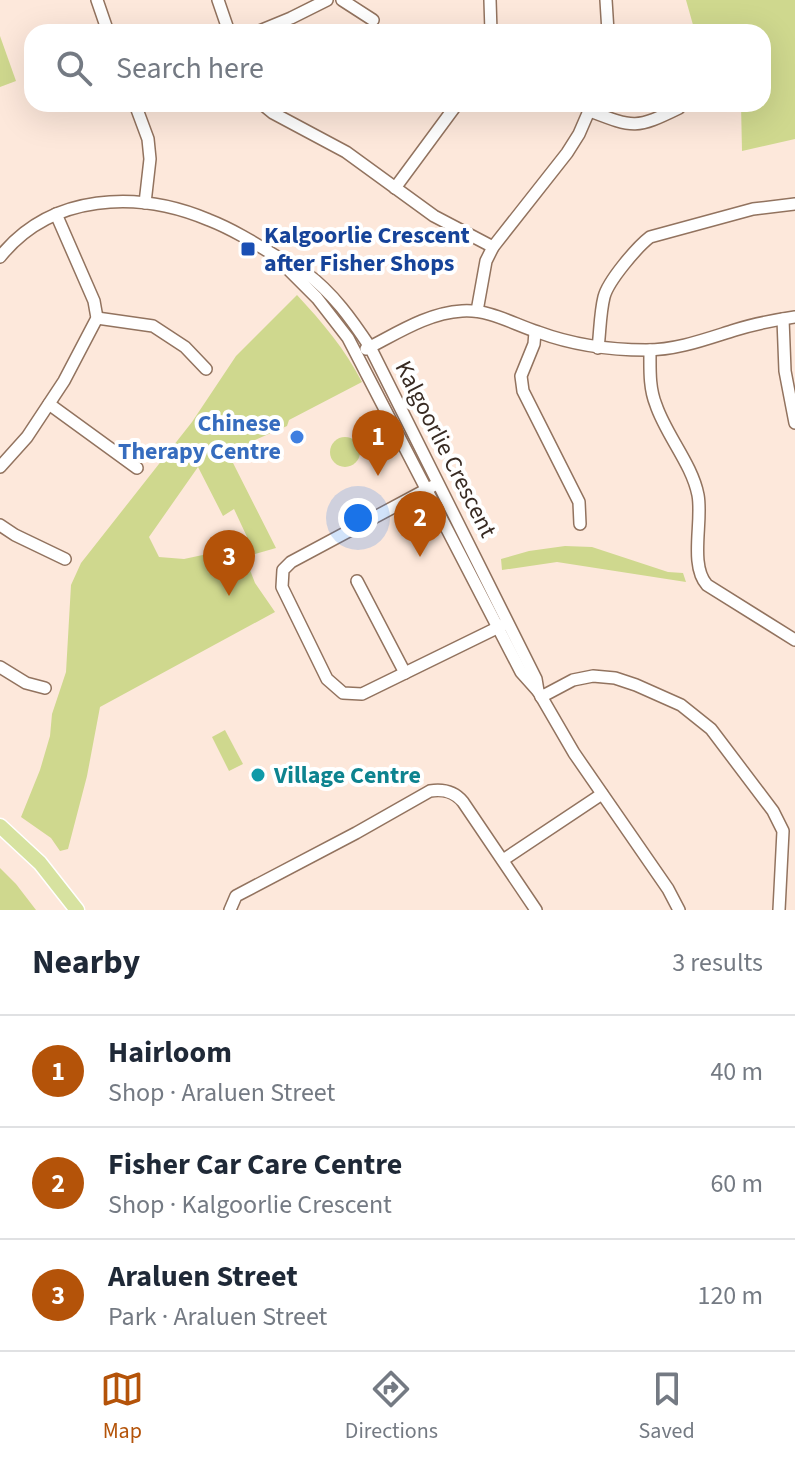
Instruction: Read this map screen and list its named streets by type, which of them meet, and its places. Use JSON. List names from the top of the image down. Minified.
{"streets":{"street":["Kalgoorlie Crescent"]},"places":{"transit":["Kalgoorlie Crescent after Fisher Shops"],"other":["Chinese Therapy Centre","Village Centre"]},"page":{"search":"Search here","pins":["1","2","3"],"heading":["Nearby","3 results"],"list":[{"mark":"1","name":"Hairloom","note":"Shop · Araluen Street","value":"40 m"},{"mark":"2","name":"Fisher Car Care Centre","note":"Shop · Kalgoorlie Crescent","value":"60 m"},{"mark":"3","name":"Araluen Street","note":"Park · Araluen Street","value":"120 m"}],"nav":["Map","Directions","Saved"]}}
